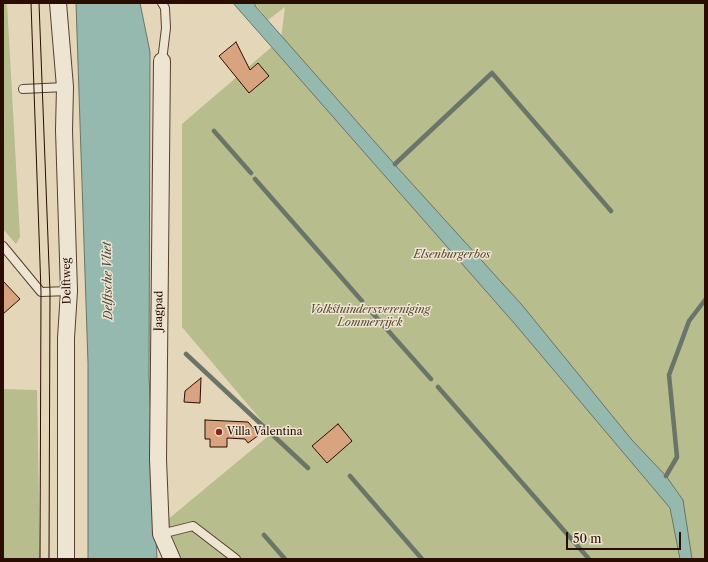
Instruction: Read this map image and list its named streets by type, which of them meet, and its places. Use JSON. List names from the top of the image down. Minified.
{"streets":{"street":["Delftweg","Jaagpad"]},"water":["Delftsche Vliet"],"parks":["Elsenburgerbos","Volkstuindersvereniging Lommerrijck"],"places":["Villa Valentina"],"scale_bar":"50 m"}
